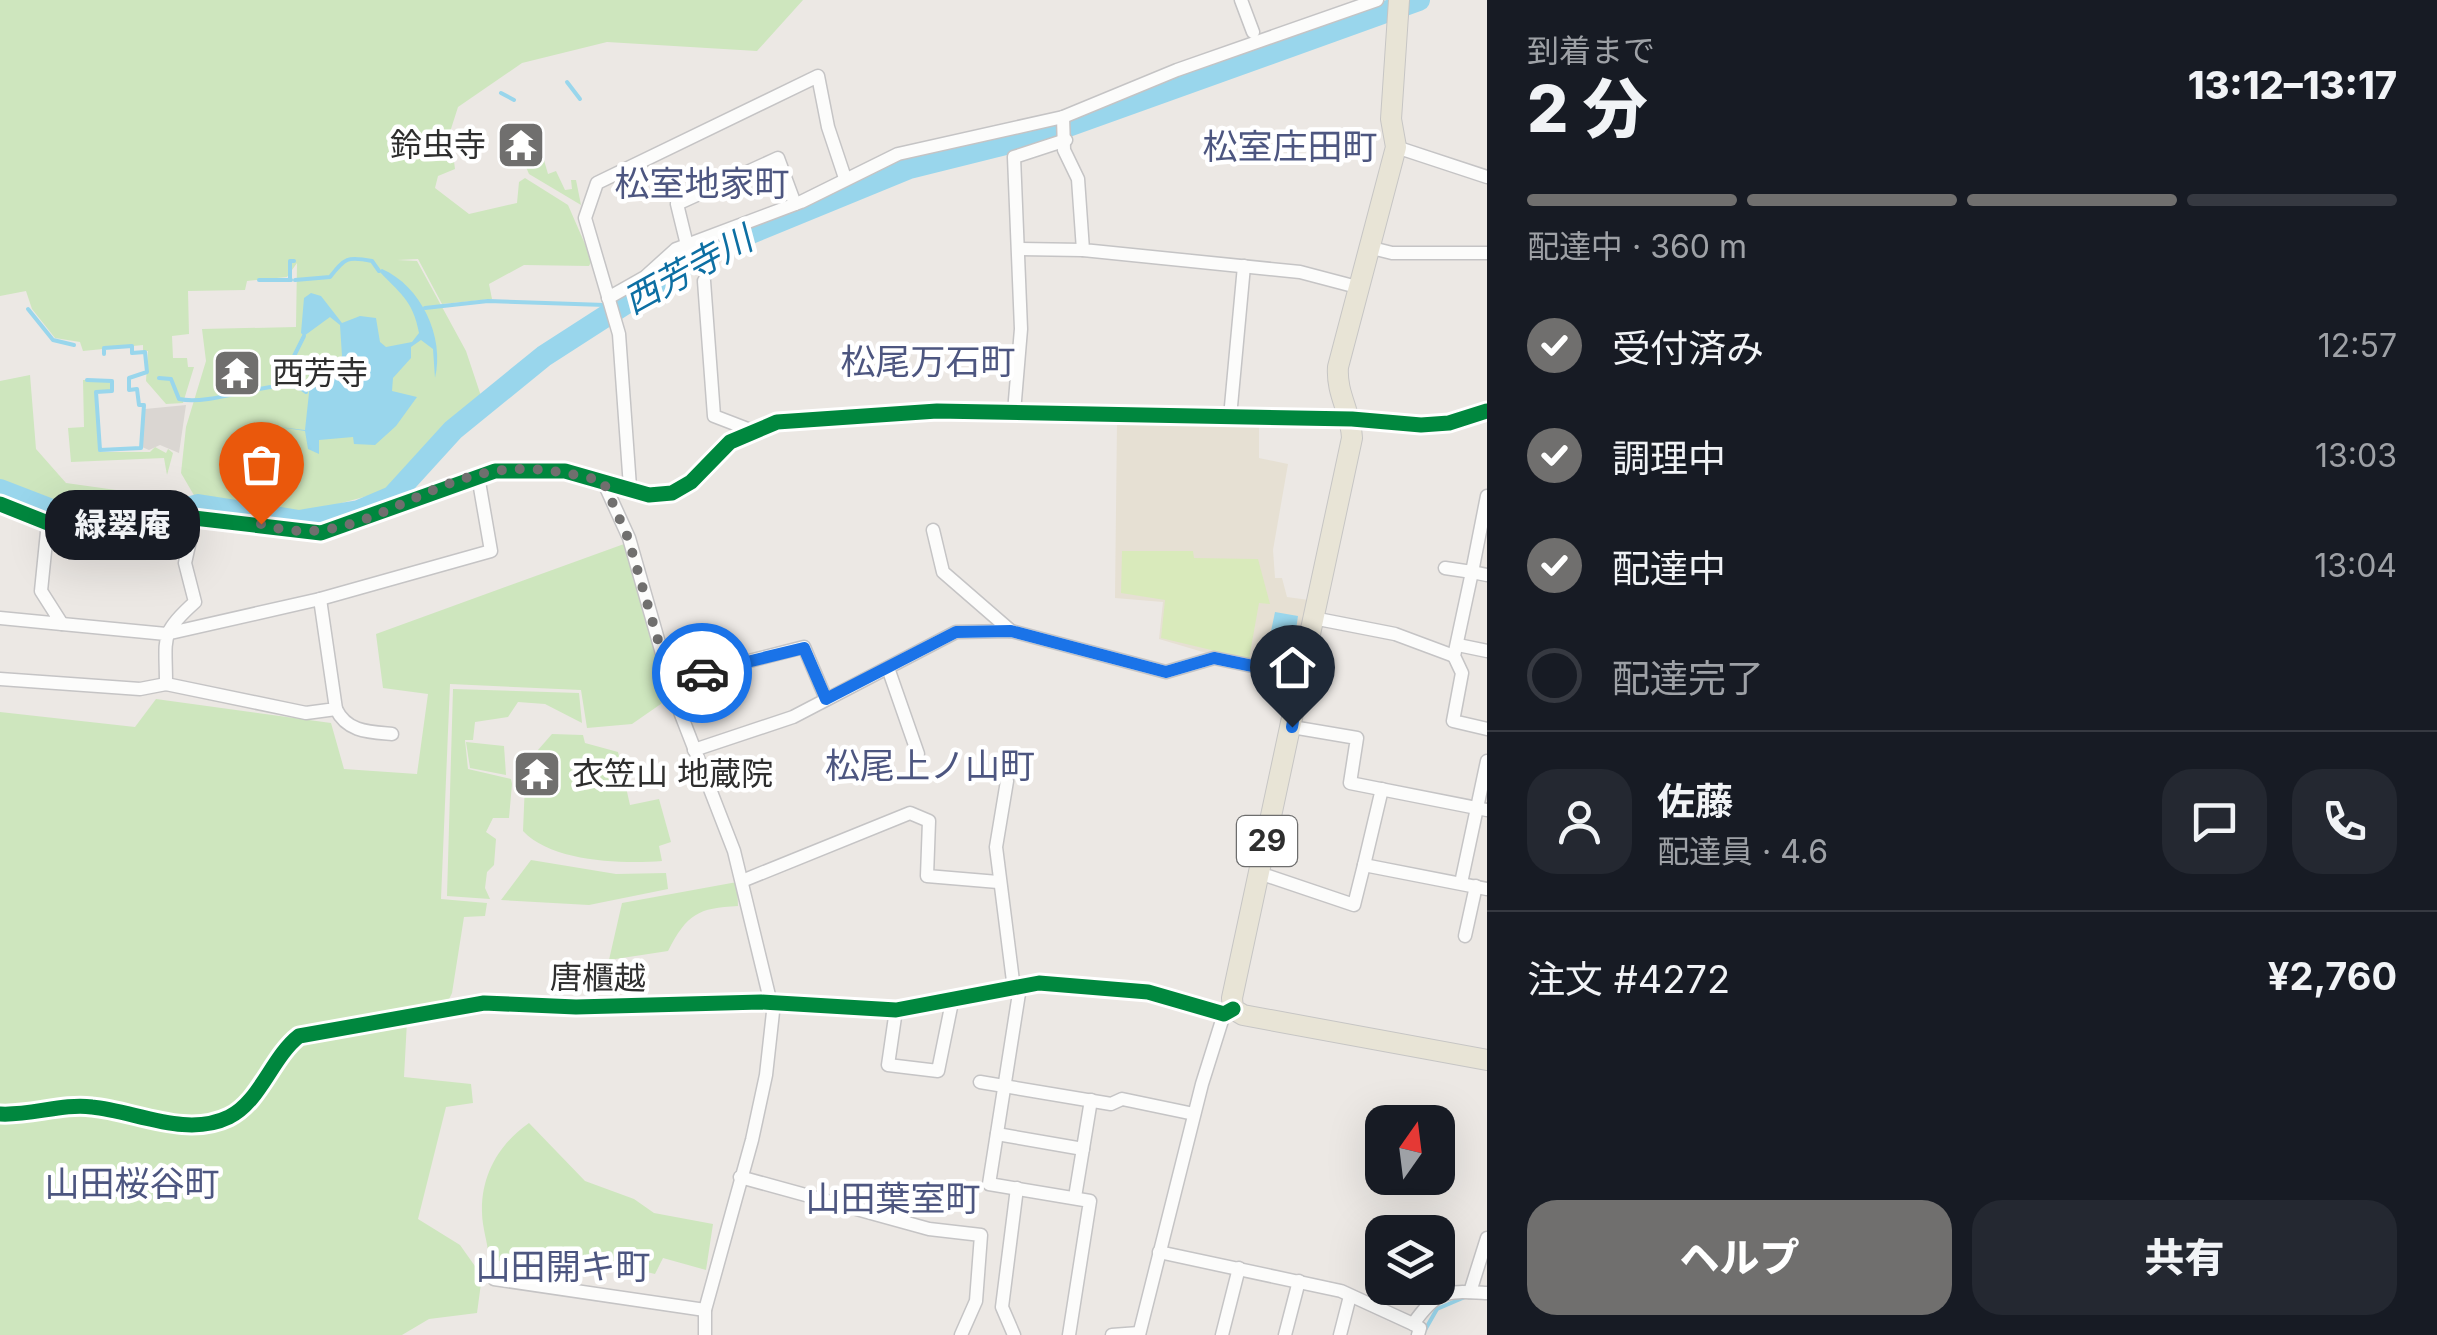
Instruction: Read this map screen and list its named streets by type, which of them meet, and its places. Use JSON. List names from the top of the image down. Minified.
{"streets":{"main road":["29"],"street":["唐櫃越"]},"crossings":[["29","唐櫃越"]],"districts":["松室庄田町","松室地家町","松尾万石町","松尾上ノ山町","山田桜谷町","山田葉室町","山田開キ町"],"water":["西芳寺川"],"places":{"temple":["鈴虫寺","西芳寺","衣笠山 地蔵院"],"other":["緑翠庵"]},"north":"top","page":{"heading":["2 分","到着まで","13:12–13:17"],"panel":["佐藤","配達員 · 4.6","注文 #4272","¥2,760"],"bar":"配達中 · 360 m","list":[["受付済み","12:57"],["調理中","13:03"],["配達中","13:04"],"配達完了"],"bubble":"緑翠庵","buttons":["ヘルプ","共有"]}}
